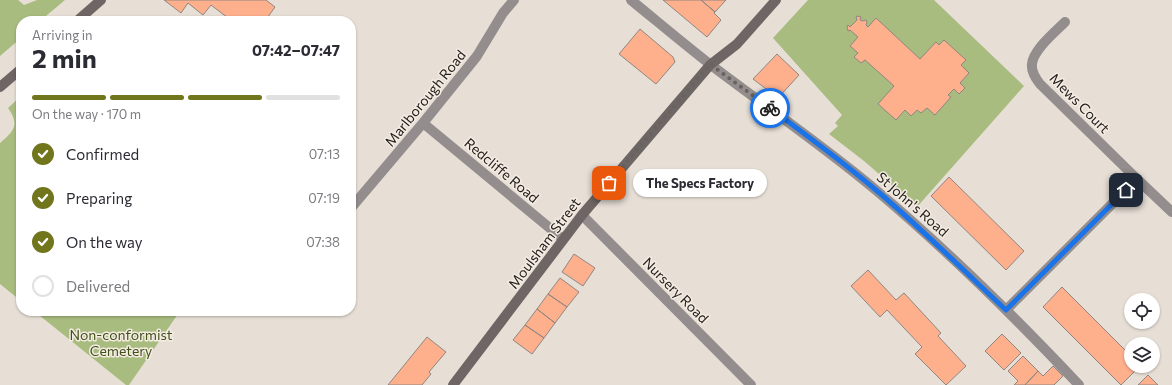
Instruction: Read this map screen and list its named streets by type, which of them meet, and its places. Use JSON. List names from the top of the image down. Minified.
{"streets":{"street":["Marlborough Road","Mews Court","Redcliffe Road","St John's Road","Moulsham Street","Nursery Road"]},"crossings":[["Marlborough Road","Redcliffe Road"],["Redcliffe Road","Moulsham Street"],["St John's Road","Moulsham Street"],["Moulsham Street","Nursery Road"]],"parks":["Non-conformist Cemetery"],"places":["The Specs Factory"],"page":{"heading":["2 min","Arriving in","07:42–07:47"],"bar":"On the way · 170 m","list":[["Confirmed","07:13"],["Preparing","07:19"],["On the way","07:38"],"Delivered"],"bubble":"The Specs Factory"}}
